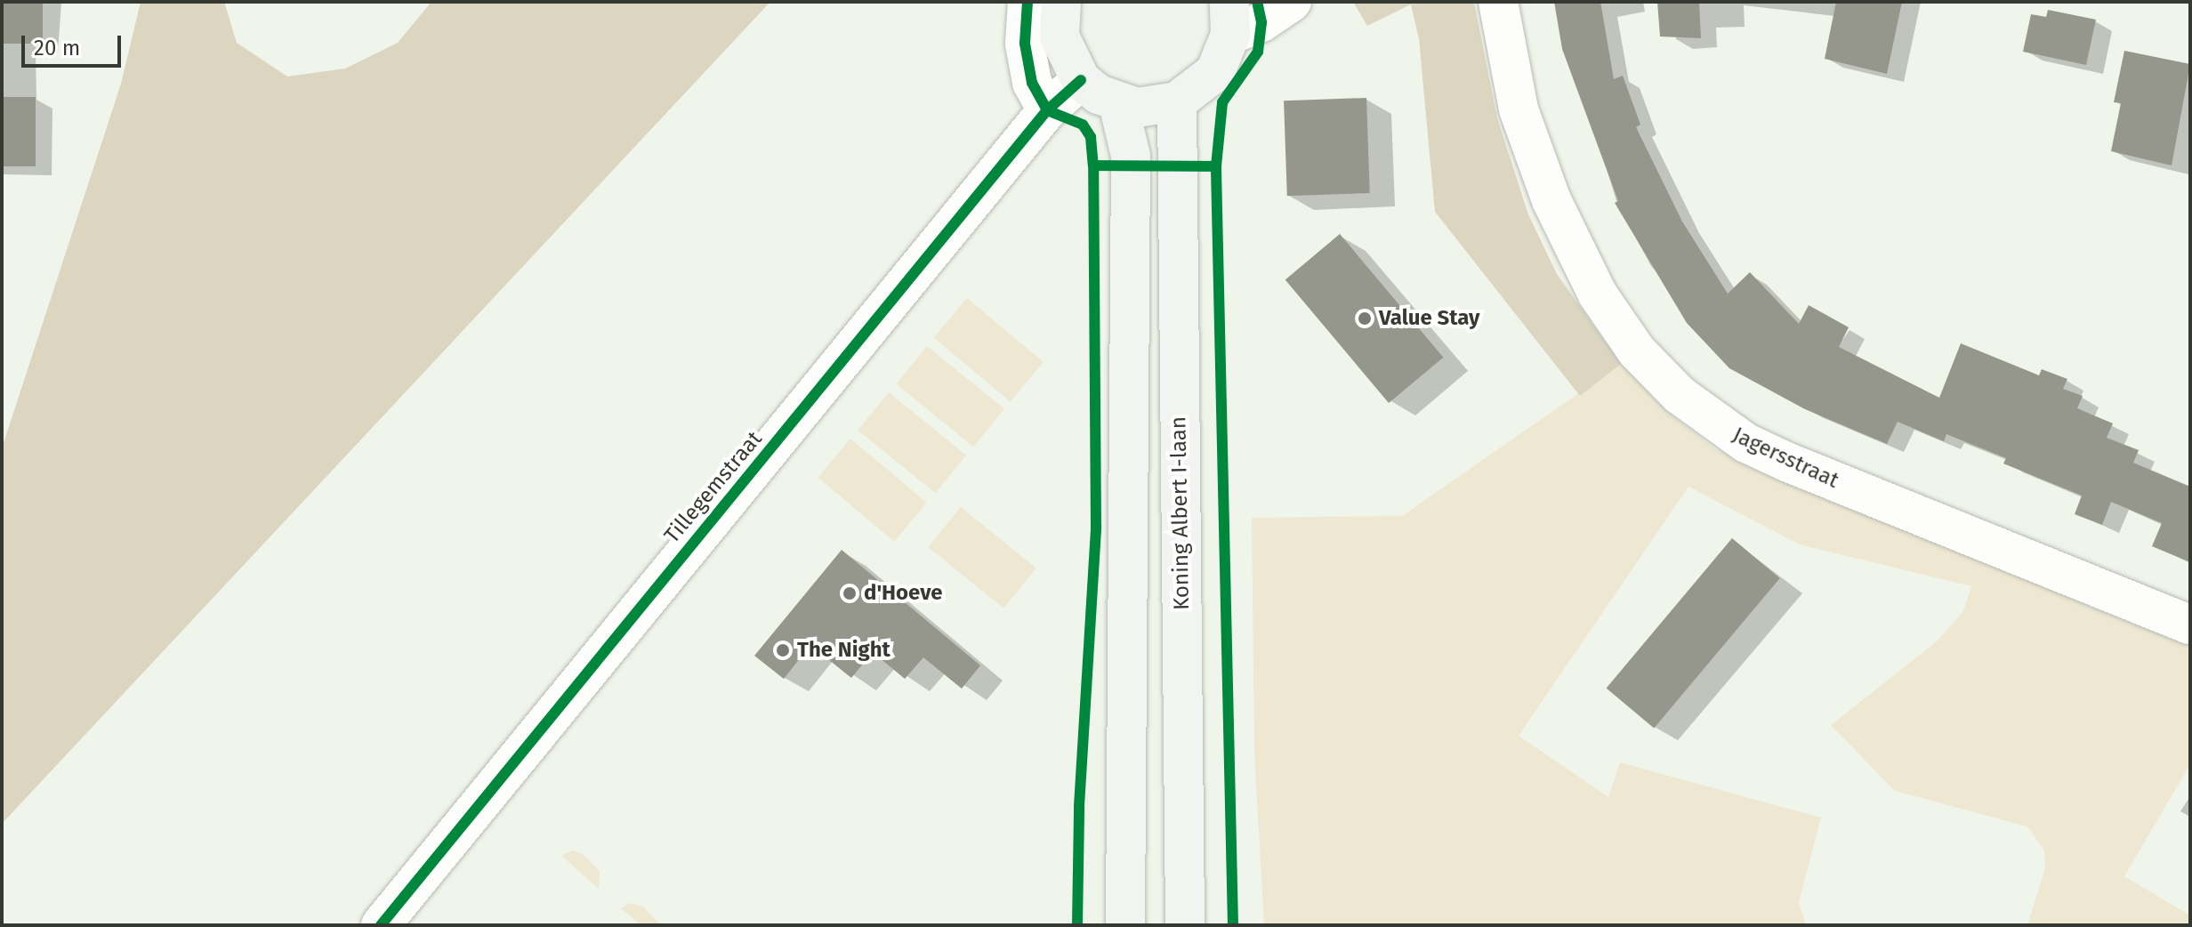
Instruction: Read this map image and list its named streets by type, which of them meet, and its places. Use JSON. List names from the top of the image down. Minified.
{"streets":{"main road":["Koning Albert I-laan"],"street":["Jagersstraat","Tillegemstraat"]},"places":["Value Stay","d'Hoeve","The Night"],"scale_bar":"20 m"}
